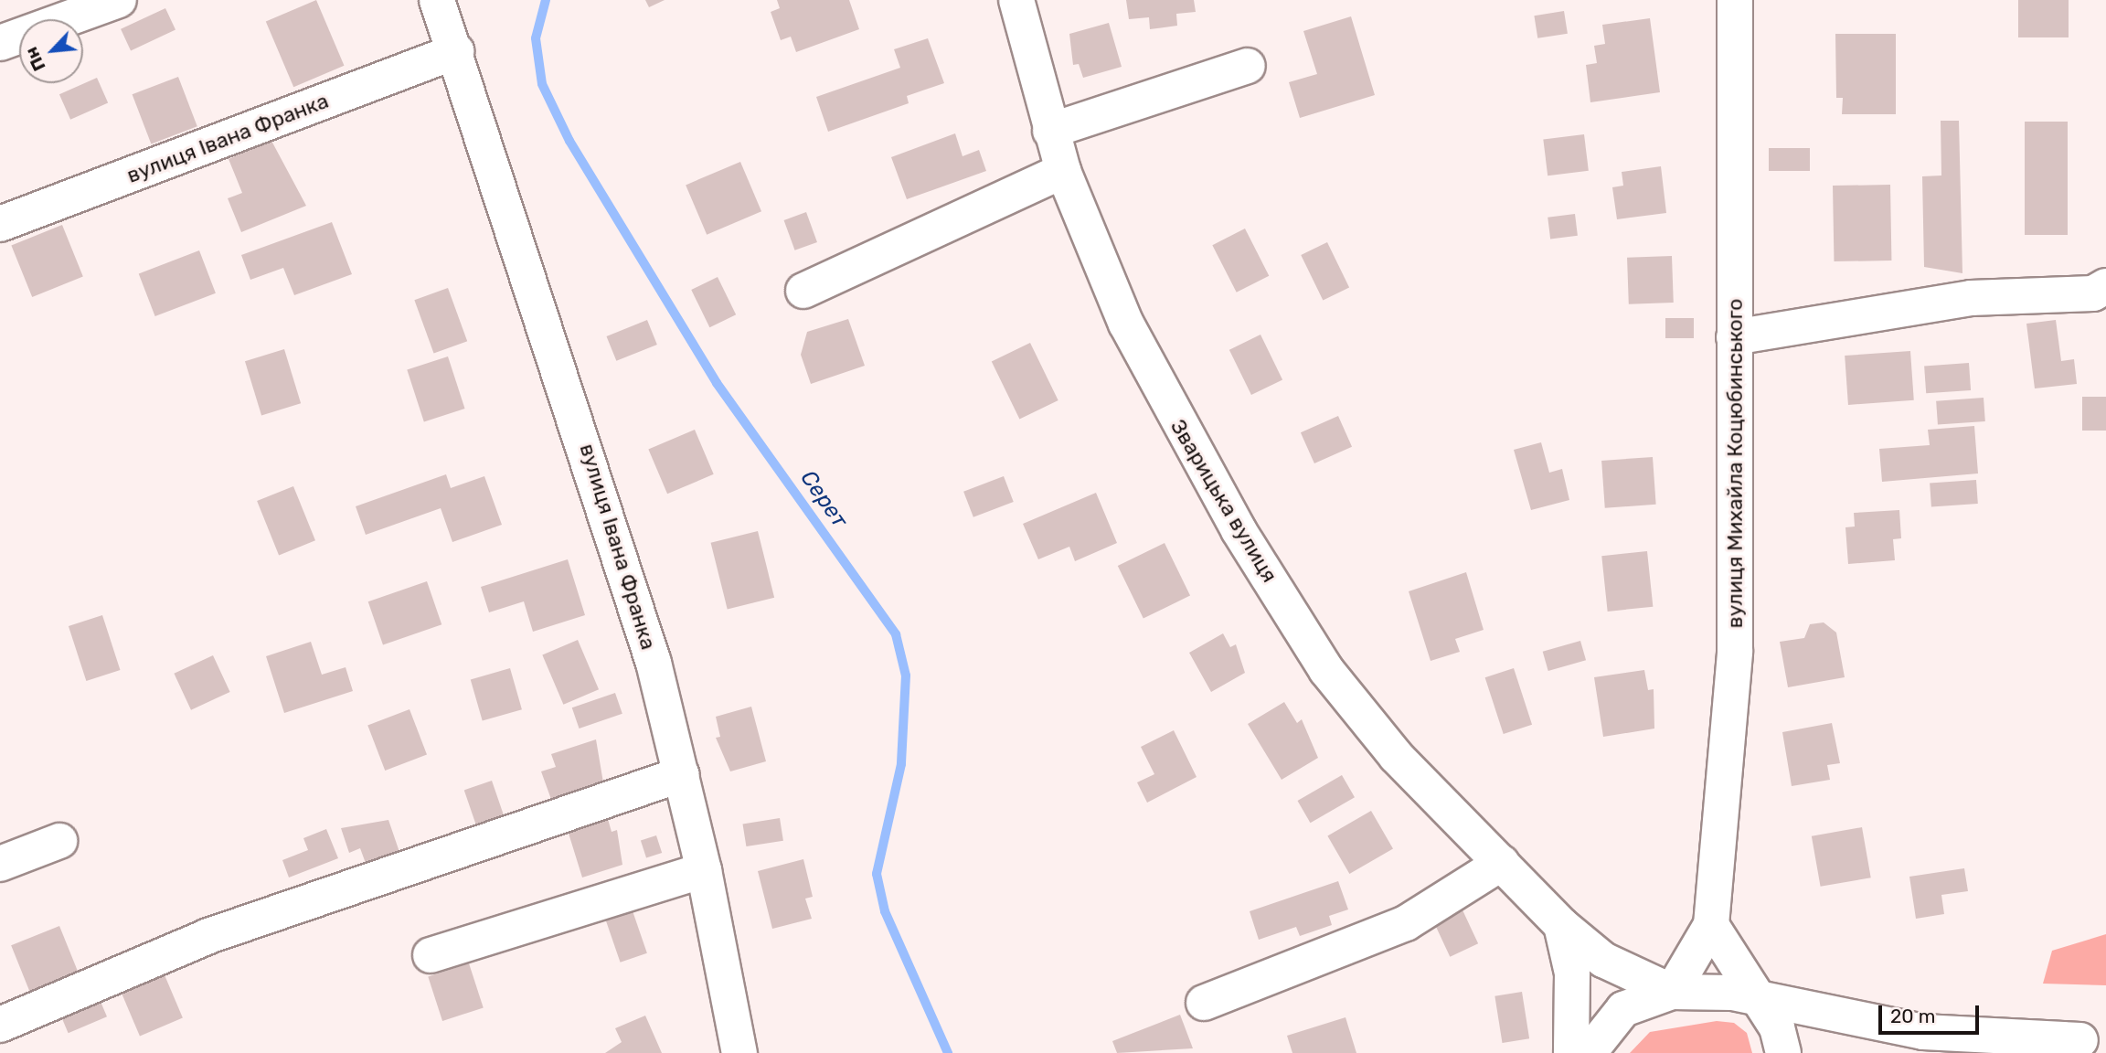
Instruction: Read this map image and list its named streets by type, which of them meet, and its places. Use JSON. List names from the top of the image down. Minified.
{"streets":{"street":["вулиця Івана Франка","вулиця Михайла Коцюбинського","Зварицька вулиця"]},"water":["Серет"],"scale_bar":"20 m","north":"bottom left"}
